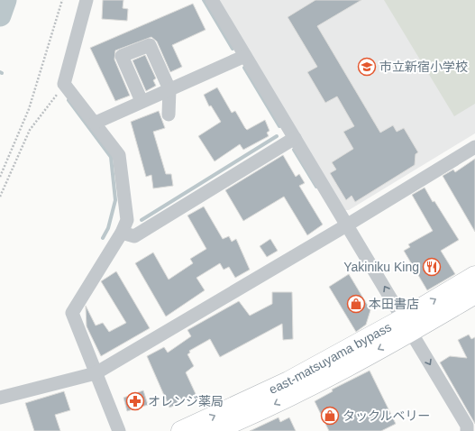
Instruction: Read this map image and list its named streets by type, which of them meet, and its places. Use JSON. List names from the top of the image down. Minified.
{"streets":{"highway":["east-matsuyama bypass"]},"places":{"school or university":["市立新宿小学校"],"restaurant":["Yakiniku King"],"shop":["本田書店","タックルベリー"],"pharmacy":["オレンジ薬局"]}}
